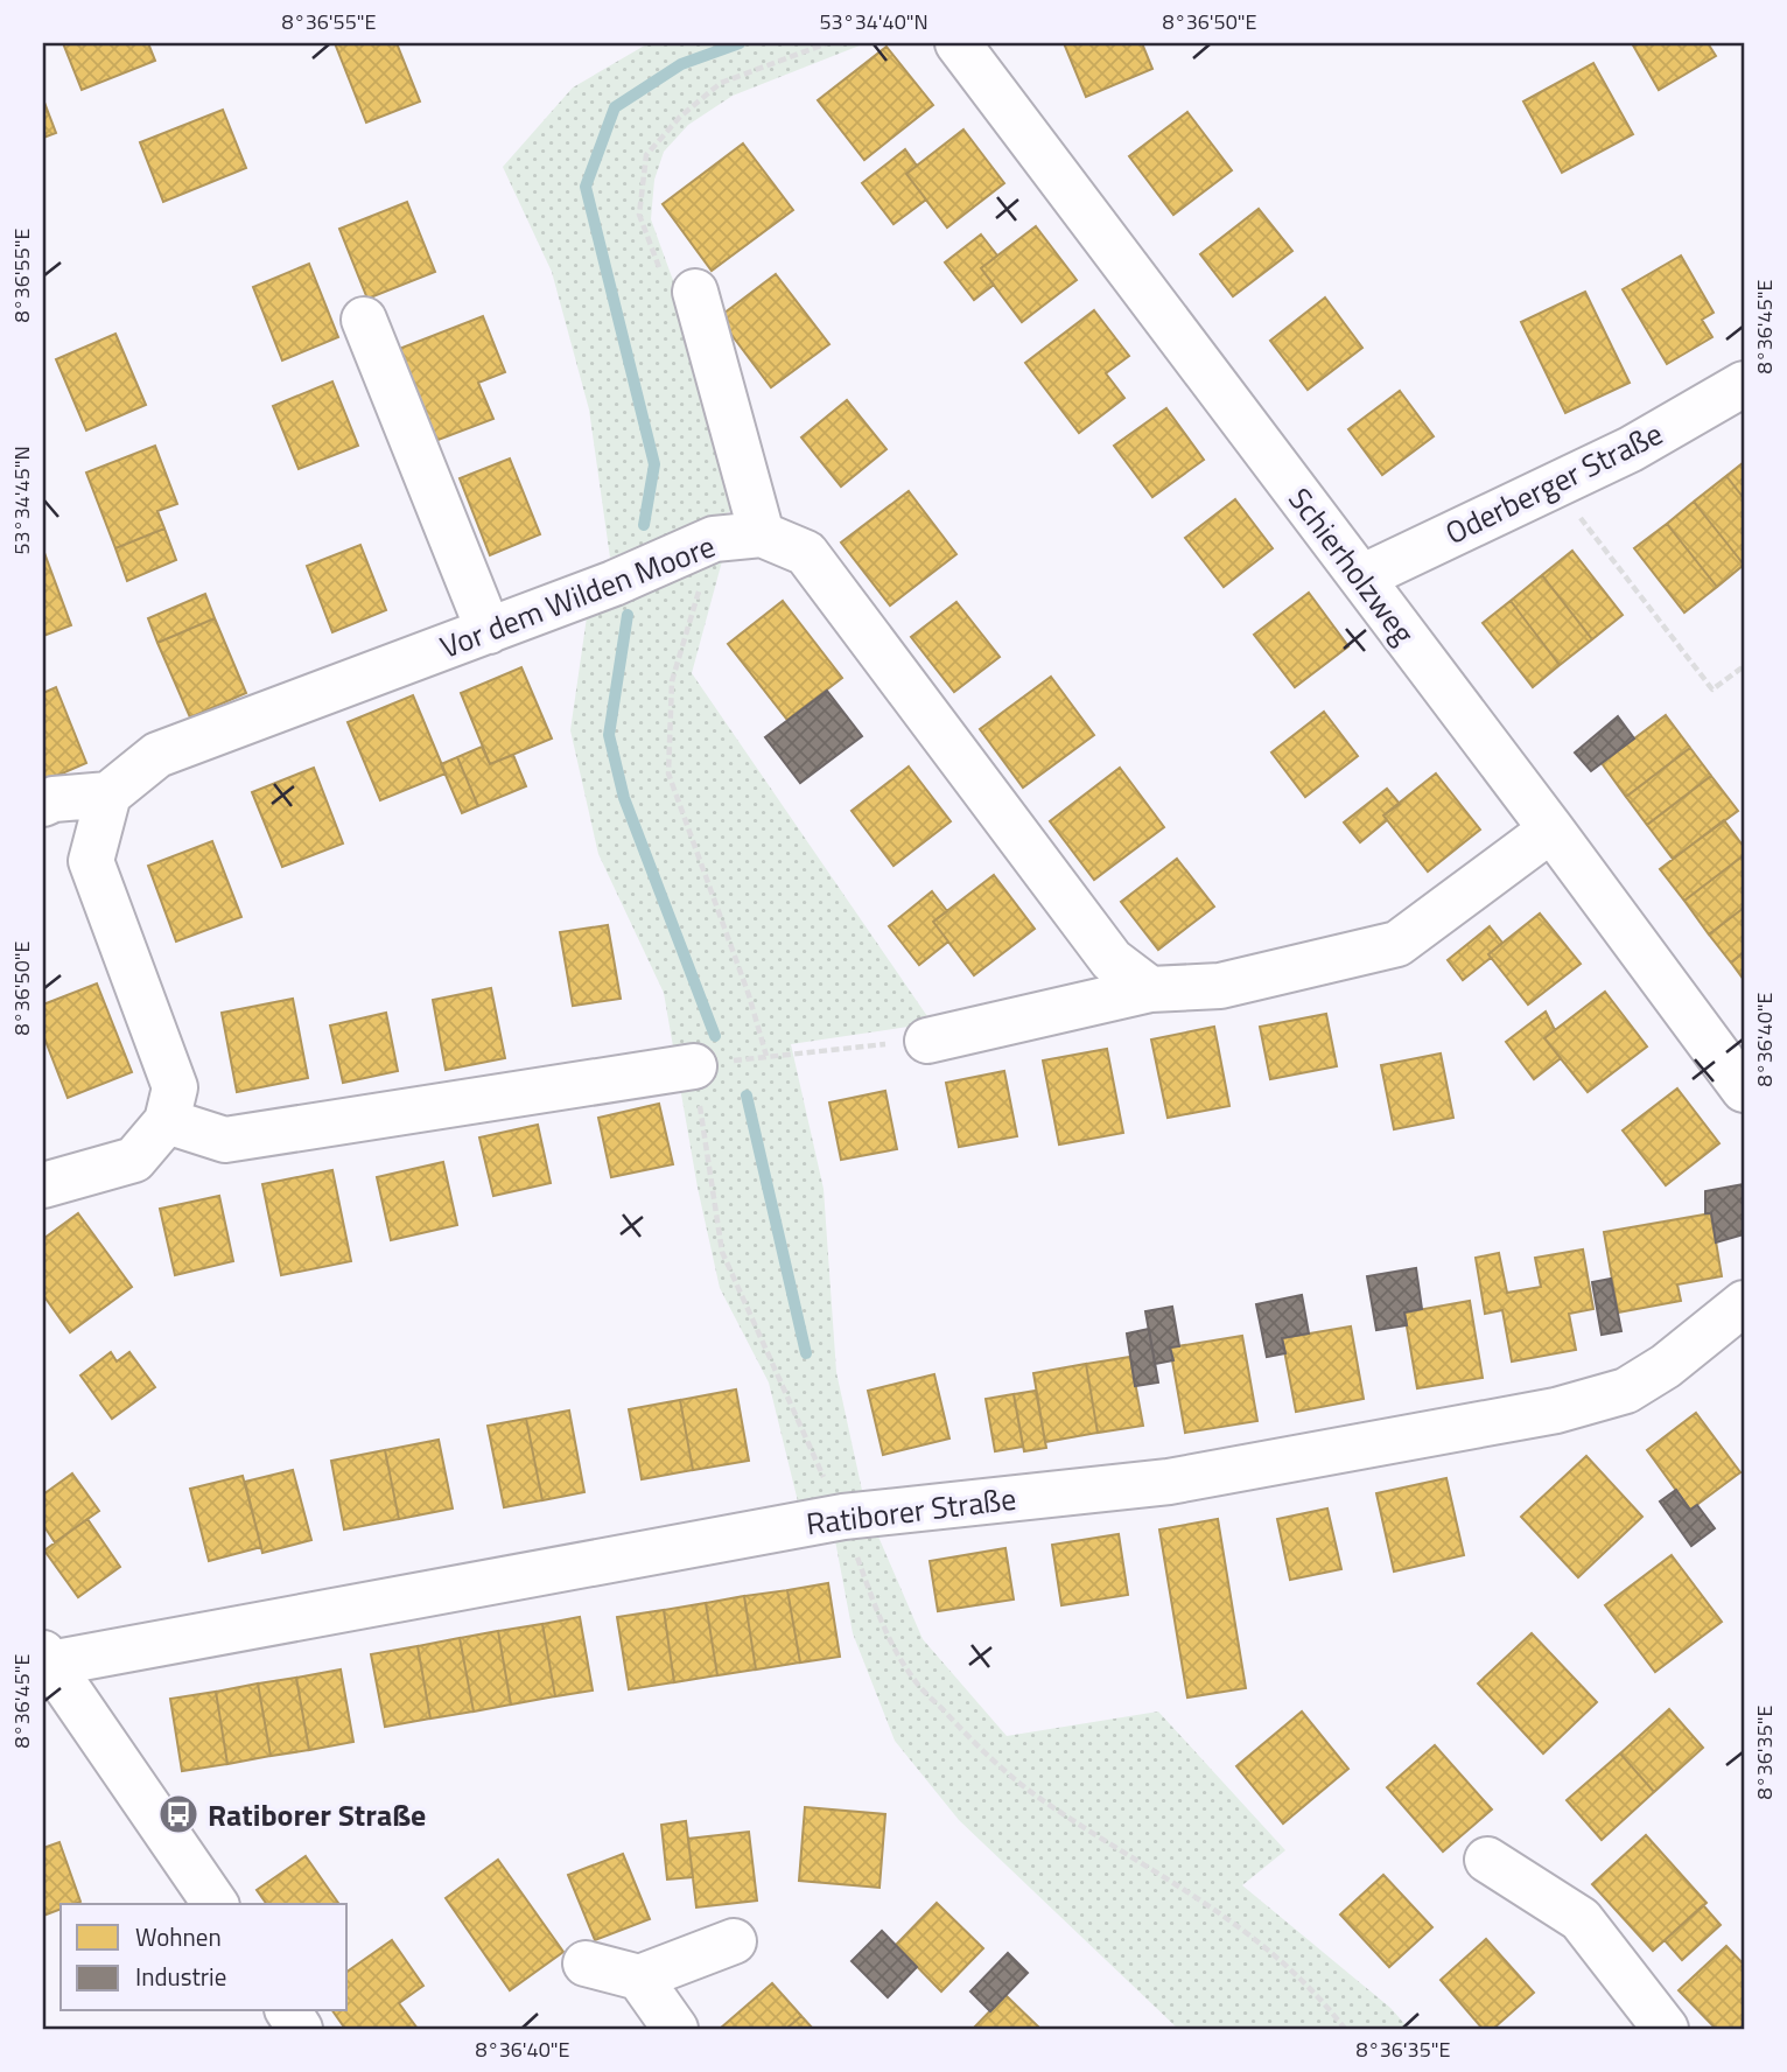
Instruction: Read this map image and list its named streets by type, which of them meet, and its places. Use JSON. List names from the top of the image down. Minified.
{"streets":{"street":["Oderberger Straße","Schierholzweg","Vor dem Wilden Moore","Ratiborer Straße"]},"crossings":[["Oderberger Straße","Schierholzweg"]],"places":{"bus stop":["Ratiborer Straße"]},"legend":["Wohnen","Industrie"],"coordinates":["8°36'55\"E","53°34'40\"N","8°36'50\"E","8°36'45\"E","53°34'45\"N","8°36'40\"E","8°36'35\"E"]}
